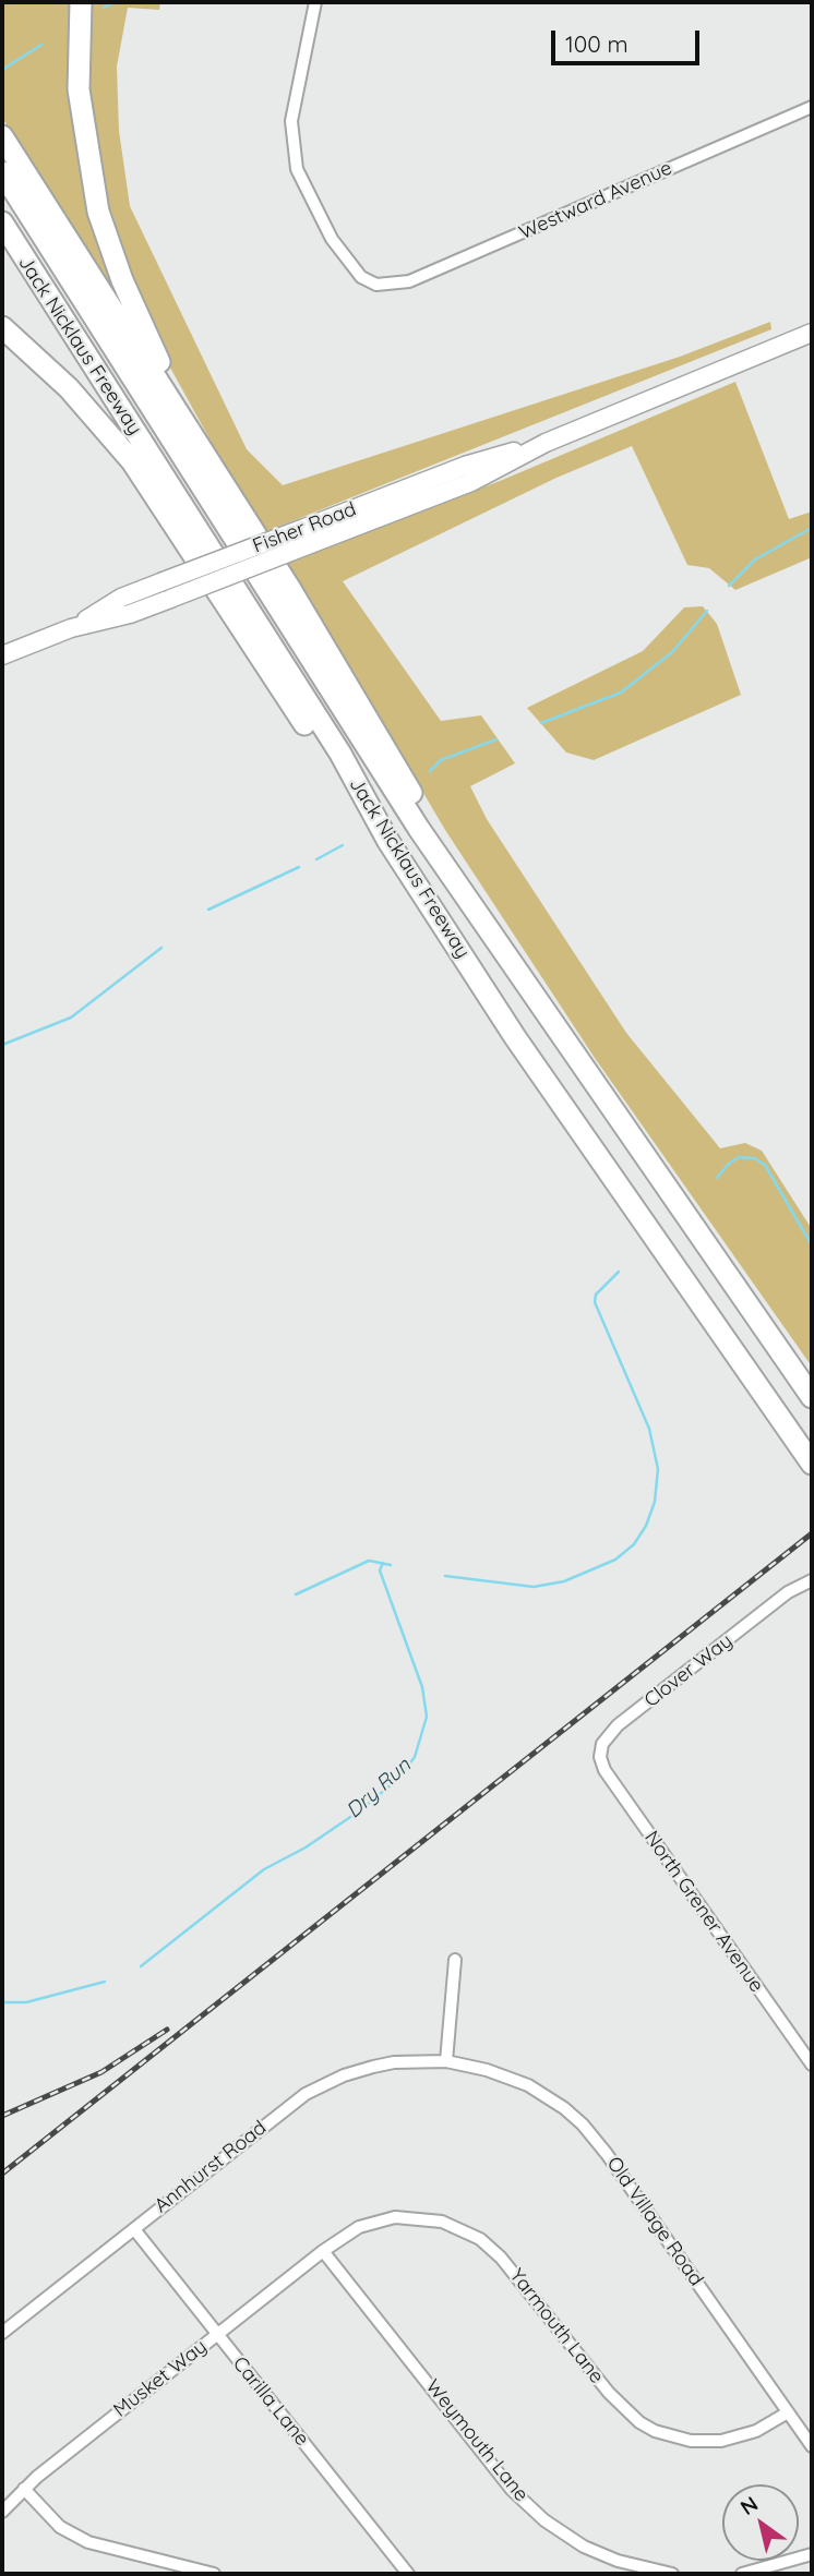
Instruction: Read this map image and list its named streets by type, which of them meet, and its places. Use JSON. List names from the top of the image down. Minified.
{"streets":{"highway":["Jack Nicklaus Freeway"],"main road":["Fisher Road"],"street":["Westward Avenue","Clover Way","North Grener Avenue","Annhurst Road","Old Village Road","Yarmouth Lane","Musket Way","Carilla Lane","Weymouth Lane"]},"crossings":[["Clover Way","North Grener Avenue"],["Annhurst Road","Old Village Road"],["Annhurst Road","Carilla Lane"],["Old Village Road","Yarmouth Lane"],["Yarmouth Lane","Musket Way"],["Yarmouth Lane","Weymouth Lane"],["Musket Way","Carilla Lane"],["Musket Way","Weymouth Lane"]],"water":["Dry Run"],"scale_bar":"100 m","north":"top left"}
